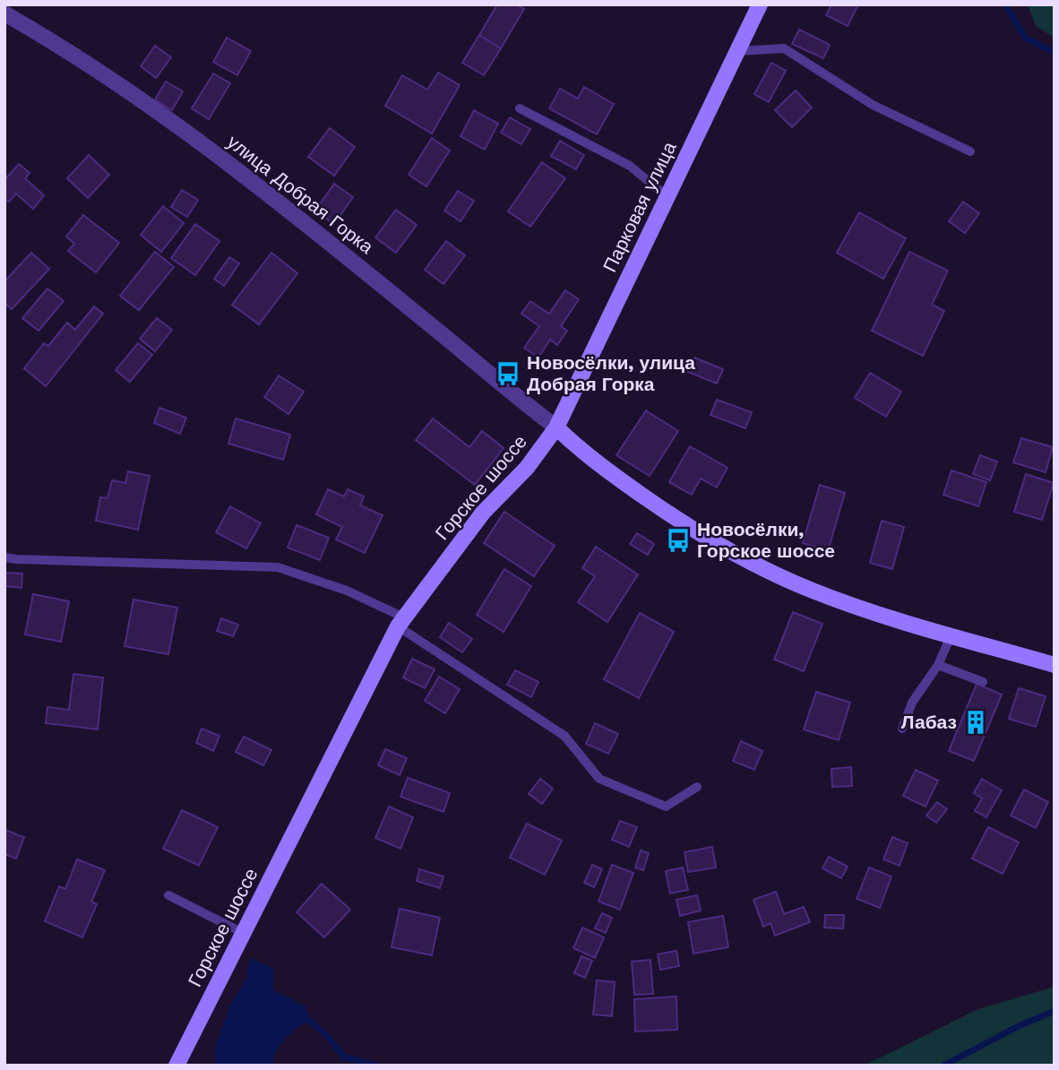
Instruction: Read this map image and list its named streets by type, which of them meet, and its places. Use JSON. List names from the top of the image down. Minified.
{"streets":{"main road":["Парковая улица","Горское шоссе"],"street":["улица Добрая Горка"]},"crossings":[["улица Добрая Горка","Парковая улица"],["улица Добрая Горка","Горское шоссе"],["Парковая улица","Горское шоссе"]],"places":{"bus stop":["Новосёлки, улица Добрая Горка","Новосёлки, Горское шоссе"],"building":["Лабаз"]}}
